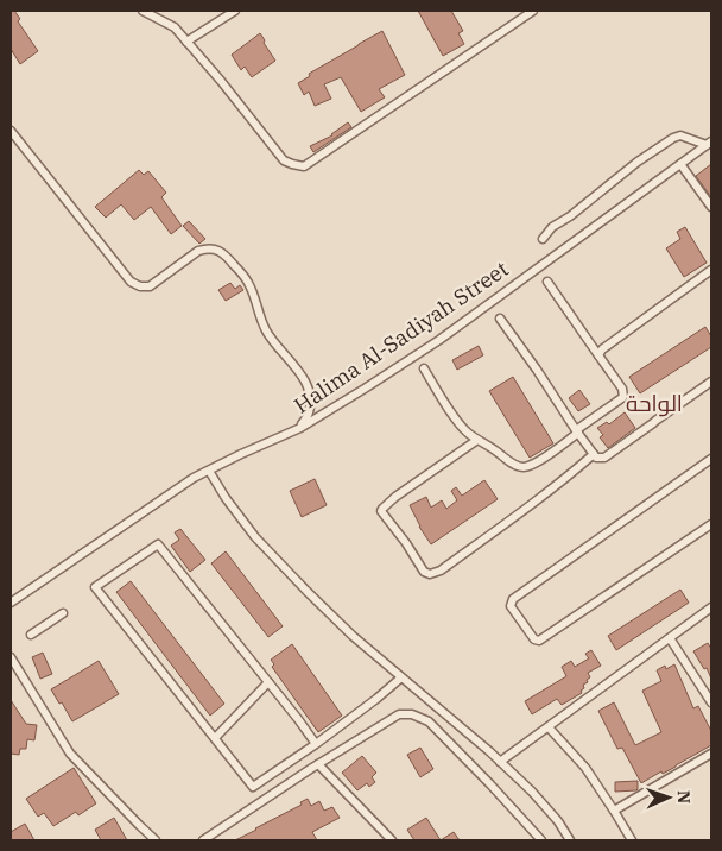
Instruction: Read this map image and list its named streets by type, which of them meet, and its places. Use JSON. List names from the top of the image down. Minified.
{"streets":{"street":["Halima Al-Sadiyah Street"]},"districts":["الواحة"],"north":"right"}
